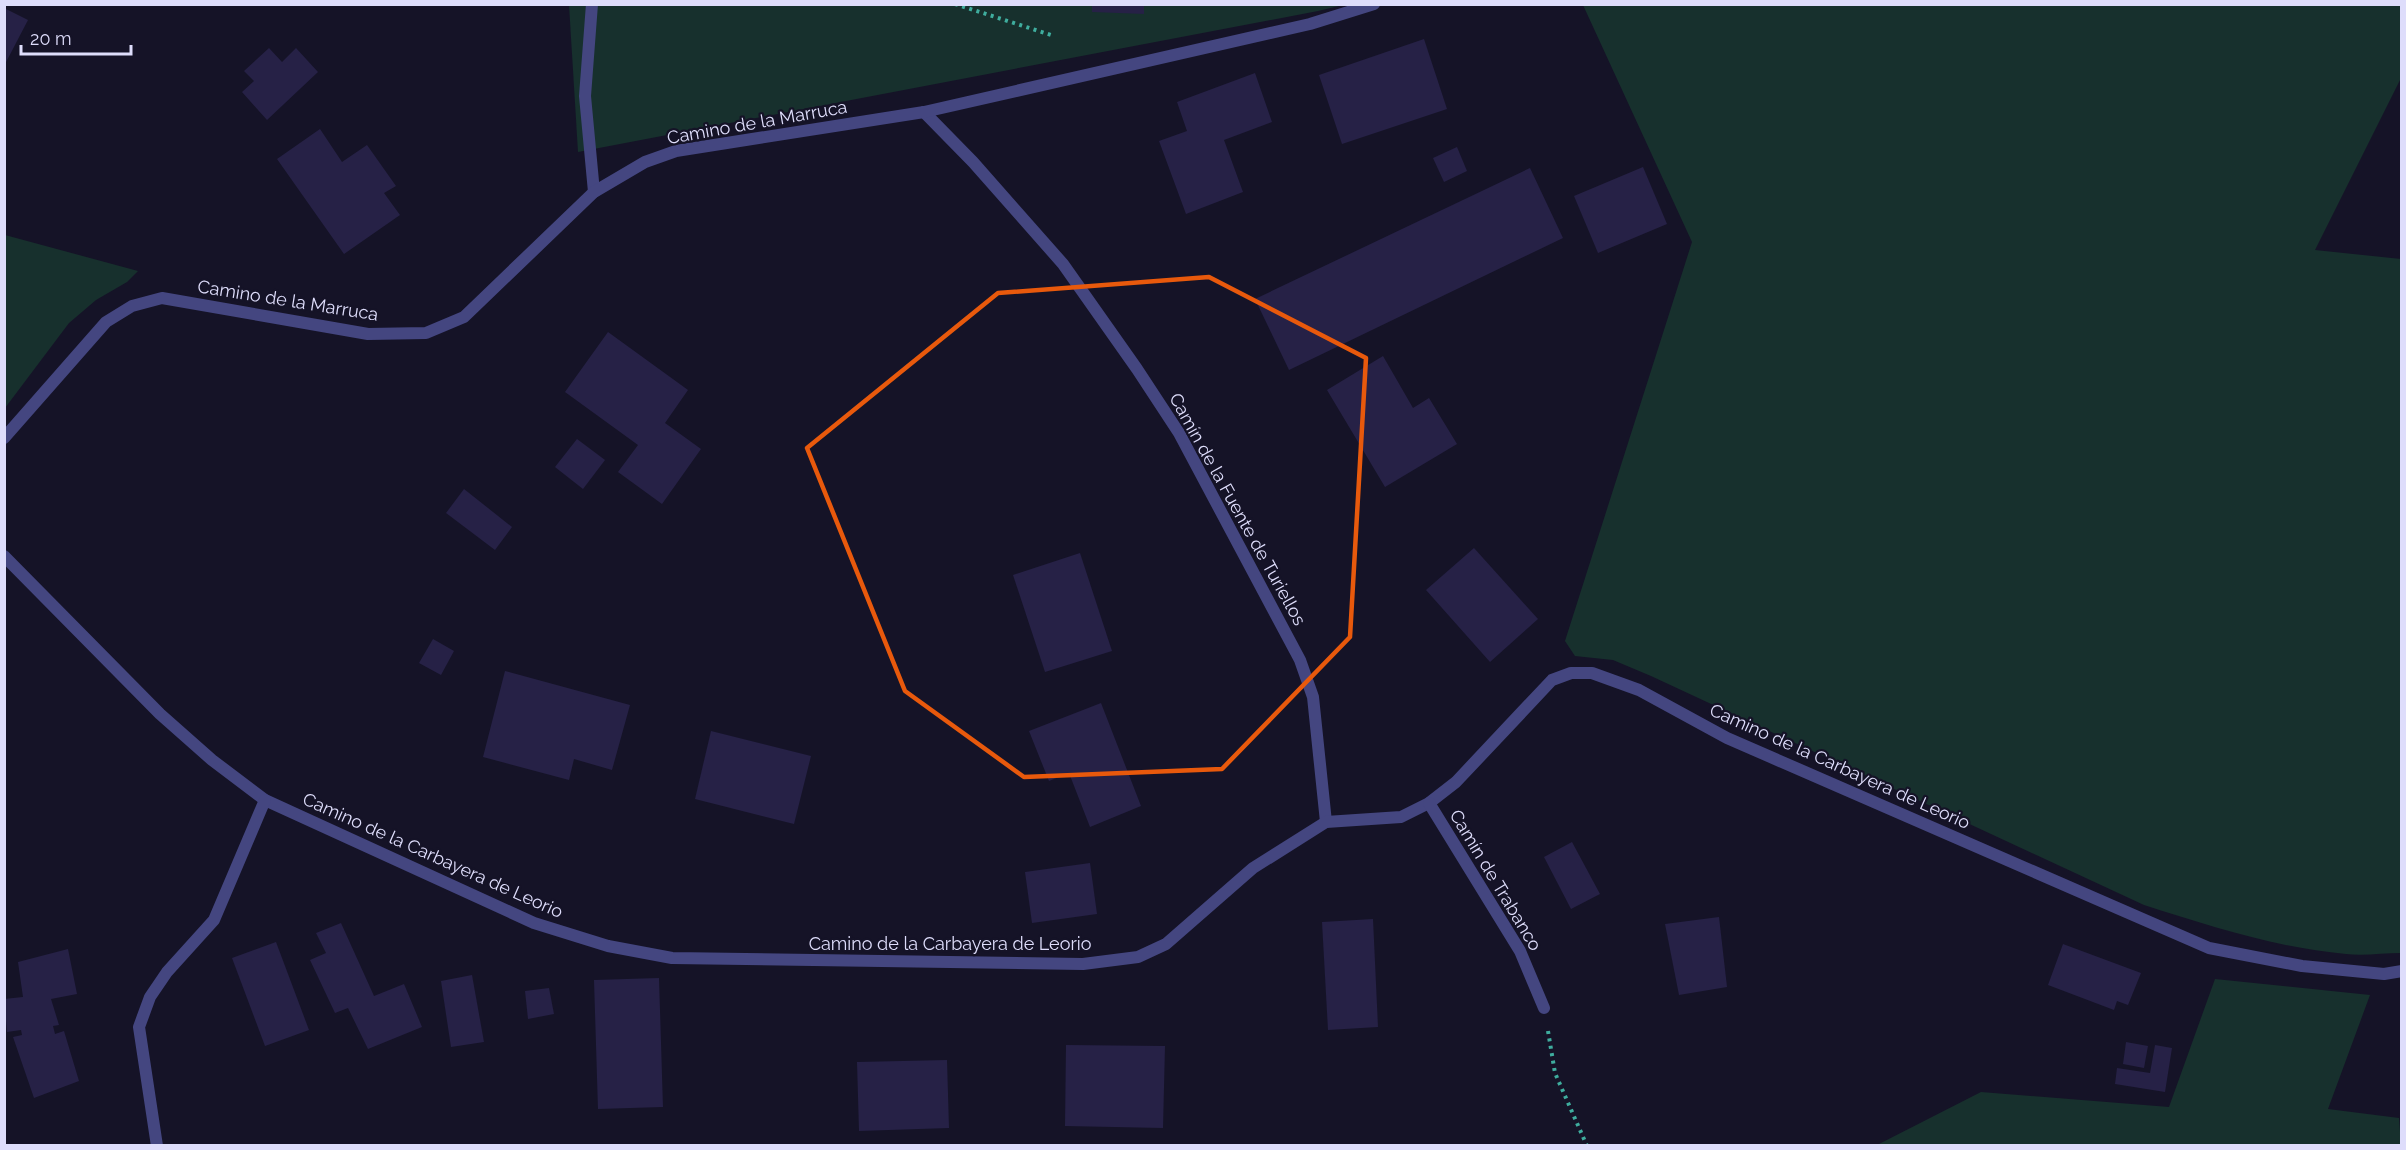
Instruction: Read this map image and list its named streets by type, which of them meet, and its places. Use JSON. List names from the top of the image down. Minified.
{"streets":{"street":["Camino de la Marruca","Camín de la Fuente de Turiellos","Camino de la Carbayera de Leorio","Camín de Trabanco"]},"crossings":[["Camino de la Marruca","Camín de la Fuente de Turiellos"],["Camín de la Fuente de Turiellos","Camino de la Carbayera de Leorio"],["Camino de la Carbayera de Leorio","Camín de Trabanco"]],"scale_bar":"20 m"}
